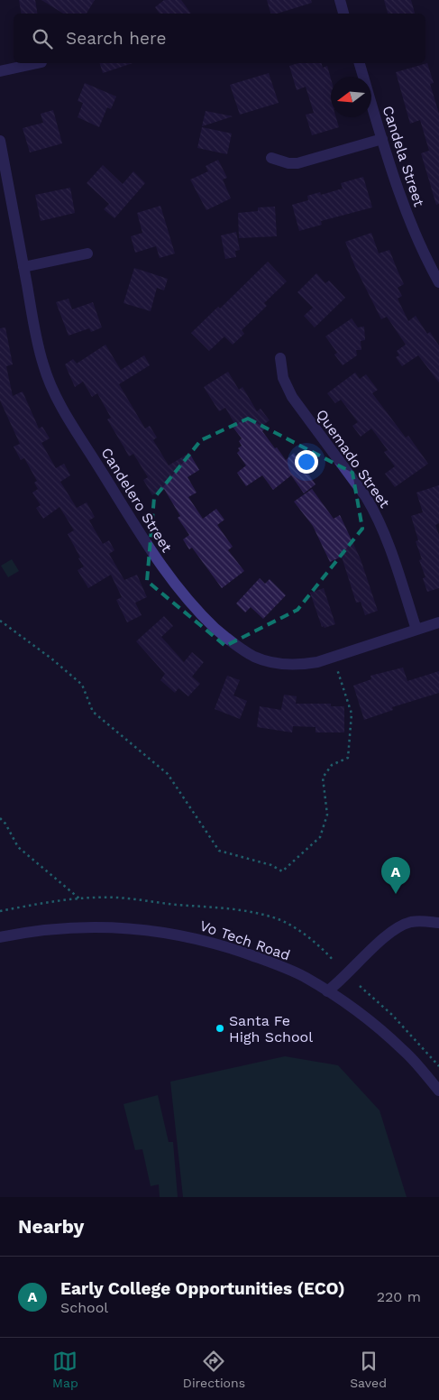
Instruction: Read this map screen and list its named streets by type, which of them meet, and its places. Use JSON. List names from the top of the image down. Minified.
{"streets":{"street":["Candela Street","Quemado Street","Candelero Street","Vo Tech Road"]},"crossings":[["Quemado Street","Candelero Street"]],"places":["Santa Fe High School"],"north":"left","page":{"search":"Search here","pins":"A","heading":"Nearby","list":[{"mark":"A","name":"Early College Opportunities (ECO)","note":"School","value":"220 m"}],"nav":["Map","Directions","Saved"]}}
